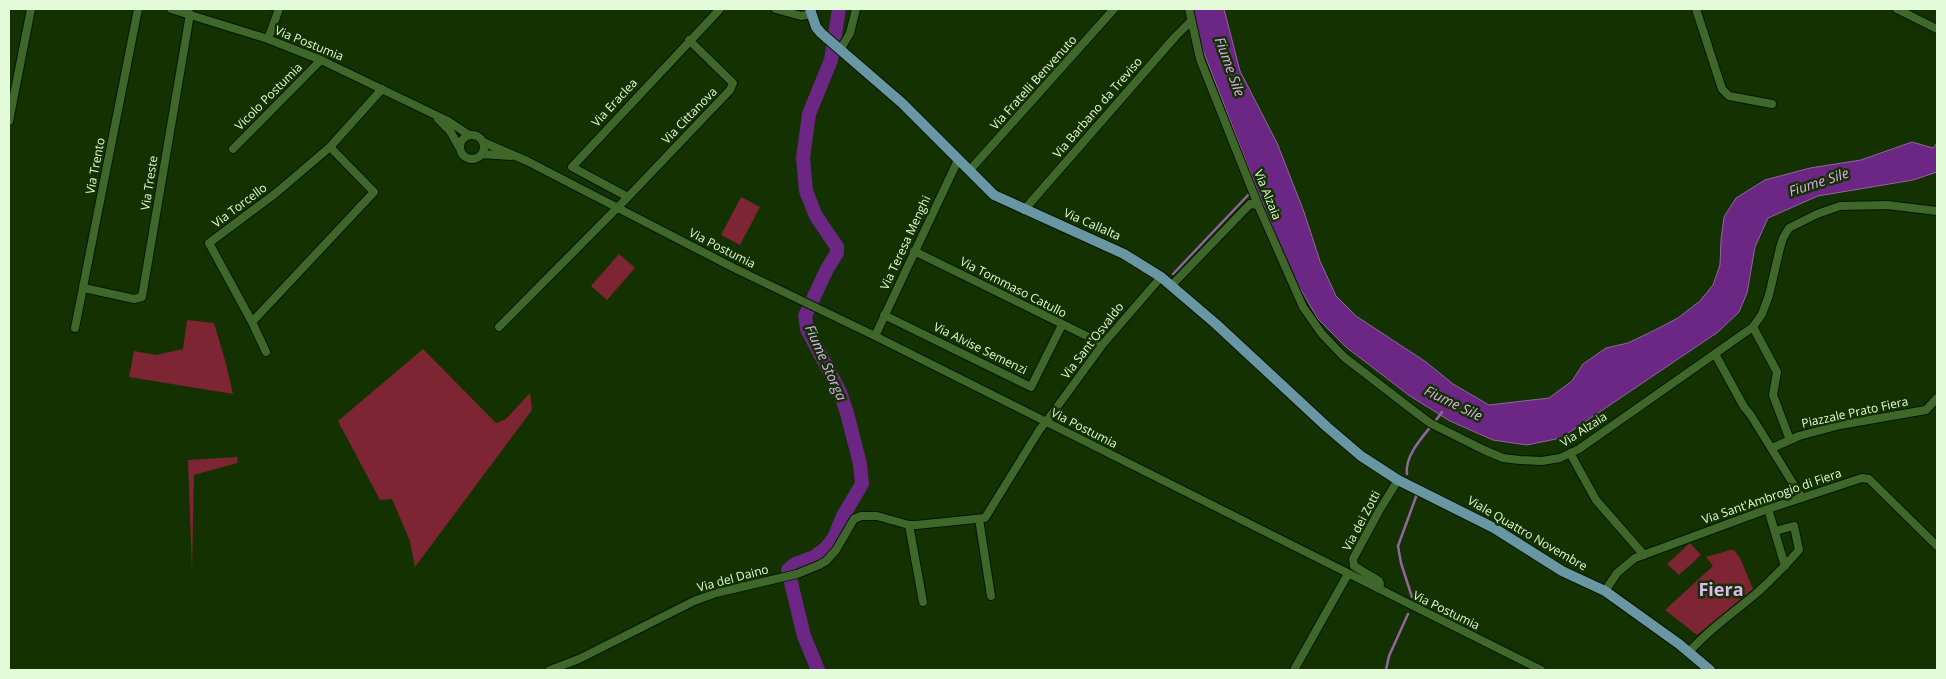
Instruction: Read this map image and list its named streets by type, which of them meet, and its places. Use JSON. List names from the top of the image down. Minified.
{"streets":{"main road":["Via Callalta","Viale Quattro Novembre"],"street":["Via Postumia","Via Fratelli Benvenuto","Vicolo Postumia","Via Eraclea","Via Barbano da Treviso","Via Cittanova","Via Trento","Via Treste","Via Alzaia","Via Torcello","Via Teresa Menghi","Via Tommaso Catullo","Via Sant'Osvaldo","Via Alvise Semenzi","Piazzale Prato Fiera","Via Sant'Ambrogio di Fiera","Via dei Zotti","Via del Daino"]},"crossings":[["Via Postumia","Vicolo Postumia"],["Via Postumia","Via Cittanova"],["Via Postumia","Via Treste"],["Via Postumia","Via Torcello"],["Via Postumia","Via Teresa Menghi"],["Via Postumia","Via Sant'Osvaldo"],["Via Postumia","Via dei Zotti"],["Via Fratelli Benvenuto","Via Callalta"],["Via Eraclea","Via Cittanova"],["Via Barbano da Treviso","Via Alzaia"],["Via Barbano da Treviso","Via Callalta"],["Via Trento","Via Treste"],["Via Callalta","Via Teresa Menghi"],["Via Callalta","Via Sant'Osvaldo"],["Via Callalta","Via dei Zotti"],["Via Callalta","Viale Quattro Novembre"],["Via Teresa Menghi","Via Tommaso Catullo"],["Via Teresa Menghi","Via Alvise Semenzi"],["Via Tommaso Catullo","Via Sant'Osvaldo"],["Via Tommaso Catullo","Via Alvise Semenzi"],["Via Sant'Ambrogio di Fiera","Viale Quattro Novembre"],["Via dei Zotti","Viale Quattro Novembre"]],"districts":["Fiera"],"water":["Fiume Sile","Fiume Storga"]}
